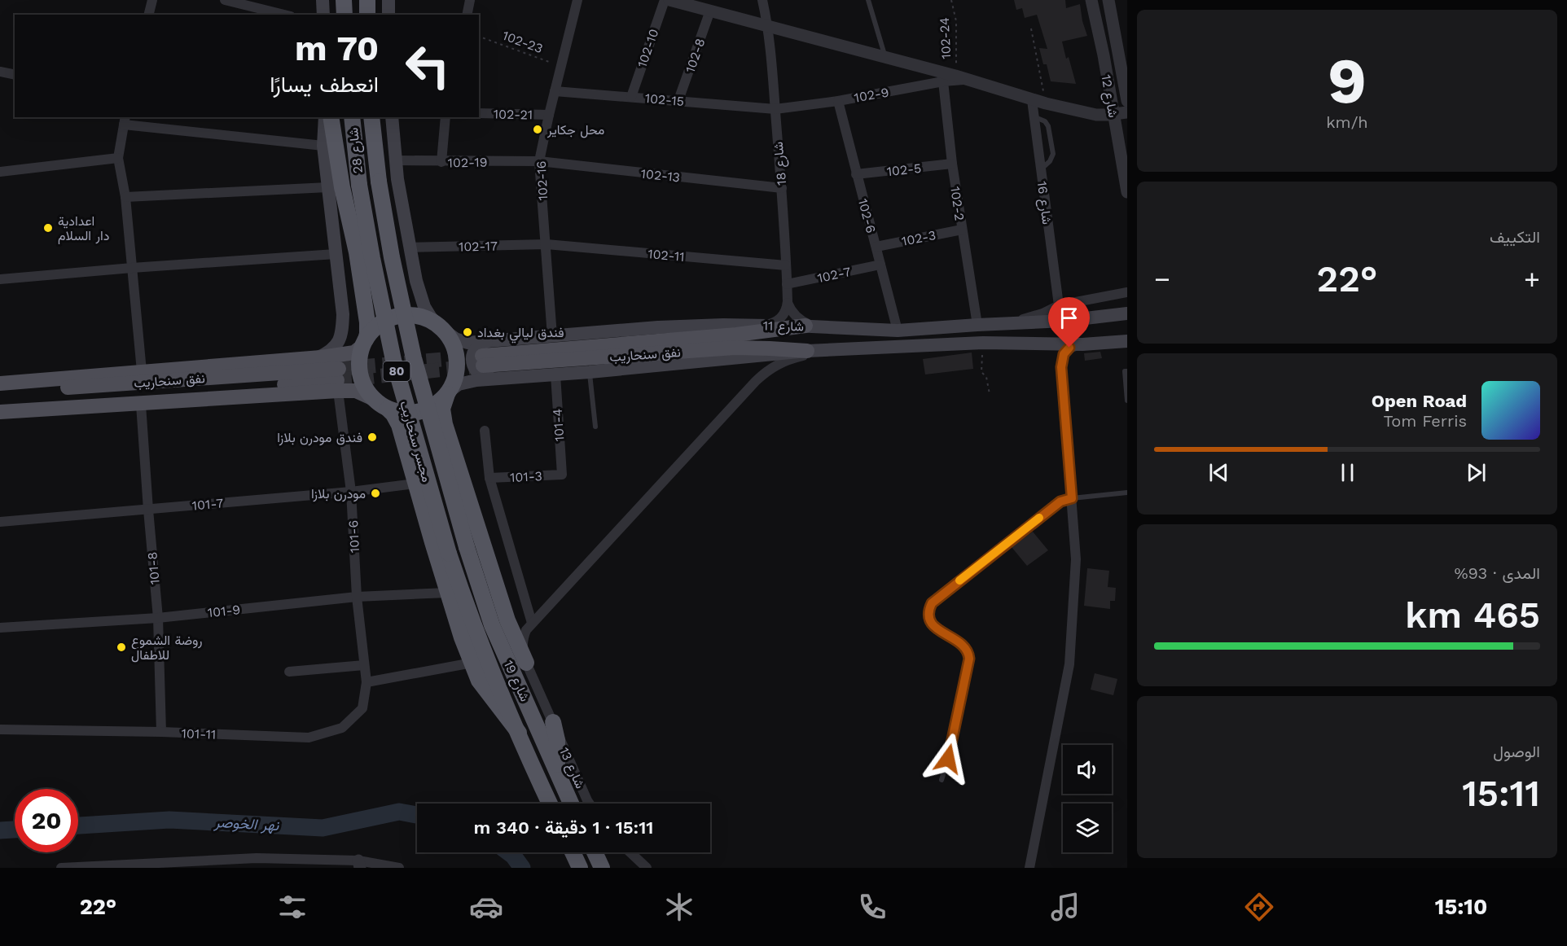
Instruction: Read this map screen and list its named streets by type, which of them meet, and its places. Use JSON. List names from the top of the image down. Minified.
{"streets":{"highway":["شارع 28","80","مجسر سنحاريب","شارع 19"],"main road":["شارع 11","نفق سنحاريب"],"street":["102-10","102-8","102-9","شارع 12","102-15","102-21","102-19","شارع 18","102-5","102-13","102-16","شارع 16","102-2","102-6","102-3","102-17","102-11","102-7","101-4","101-3","101-7","101-6","101-8","101-9","101-11","شارع 13"],"path":["102-24","102-23"]},"crossings":[["102-23","102-16"],["102-10","102-15"],["102-8","102-15"],["102-9","102-15"],["102-9","شارع 18"],["102-9","102-2"],["102-9","102-6"],["102-15","شارع 18"],["102-15","102-16"],["102-21","102-16"],["شارع 28","مجسر سنحاريب"],["102-19","102-13"],["102-19","102-16"],["شارع 18","102-13"],["شارع 18","102-11"],["شارع 18","102-7"],["102-5","102-2"],["102-5","102-6"],["102-13","102-16"],["102-16","102-17"],["102-16","102-11"],["102-16","شارع 11"],["102-2","102-3"],["102-2","شارع 11"],["102-6","102-3"],["102-6","102-7"],["102-6","شارع 11"],["102-17","102-11"],["شارع 11","نفق سنحاريب"],["شارع 11","101-4"],["شارع 11","شارع 13"],["نفق سنحاريب","101-6"],["101-4","101-3"],["مجسر سنحاريب","شارع 19"],["101-7","101-6"],["101-7","101-8"],["101-6","101-9"],["101-6","101-11"],["101-8","101-9"],["101-8","101-11"]],"water":["نهر الخوصر"],"places":["محل جكاير","اعدادية دار السلام","فندق ليالي بغداد","فندق مودرن بلازا","مودرن بلازا","روضة الشموع للاطفال"],"page":{"tile":[["9","km/h"],"التكييف",["المدى · 93%","465 km"],["الوصول","15:11"]],"turn":["70 m","انعطف يسارًا"],"heat":["−","22°","+"],"song":["Open Road","Tom Ferris"],"limit":"20","trip":"15:11 · 1 دقيقة · 340 m","tabs":["15:10","22°"]}}
